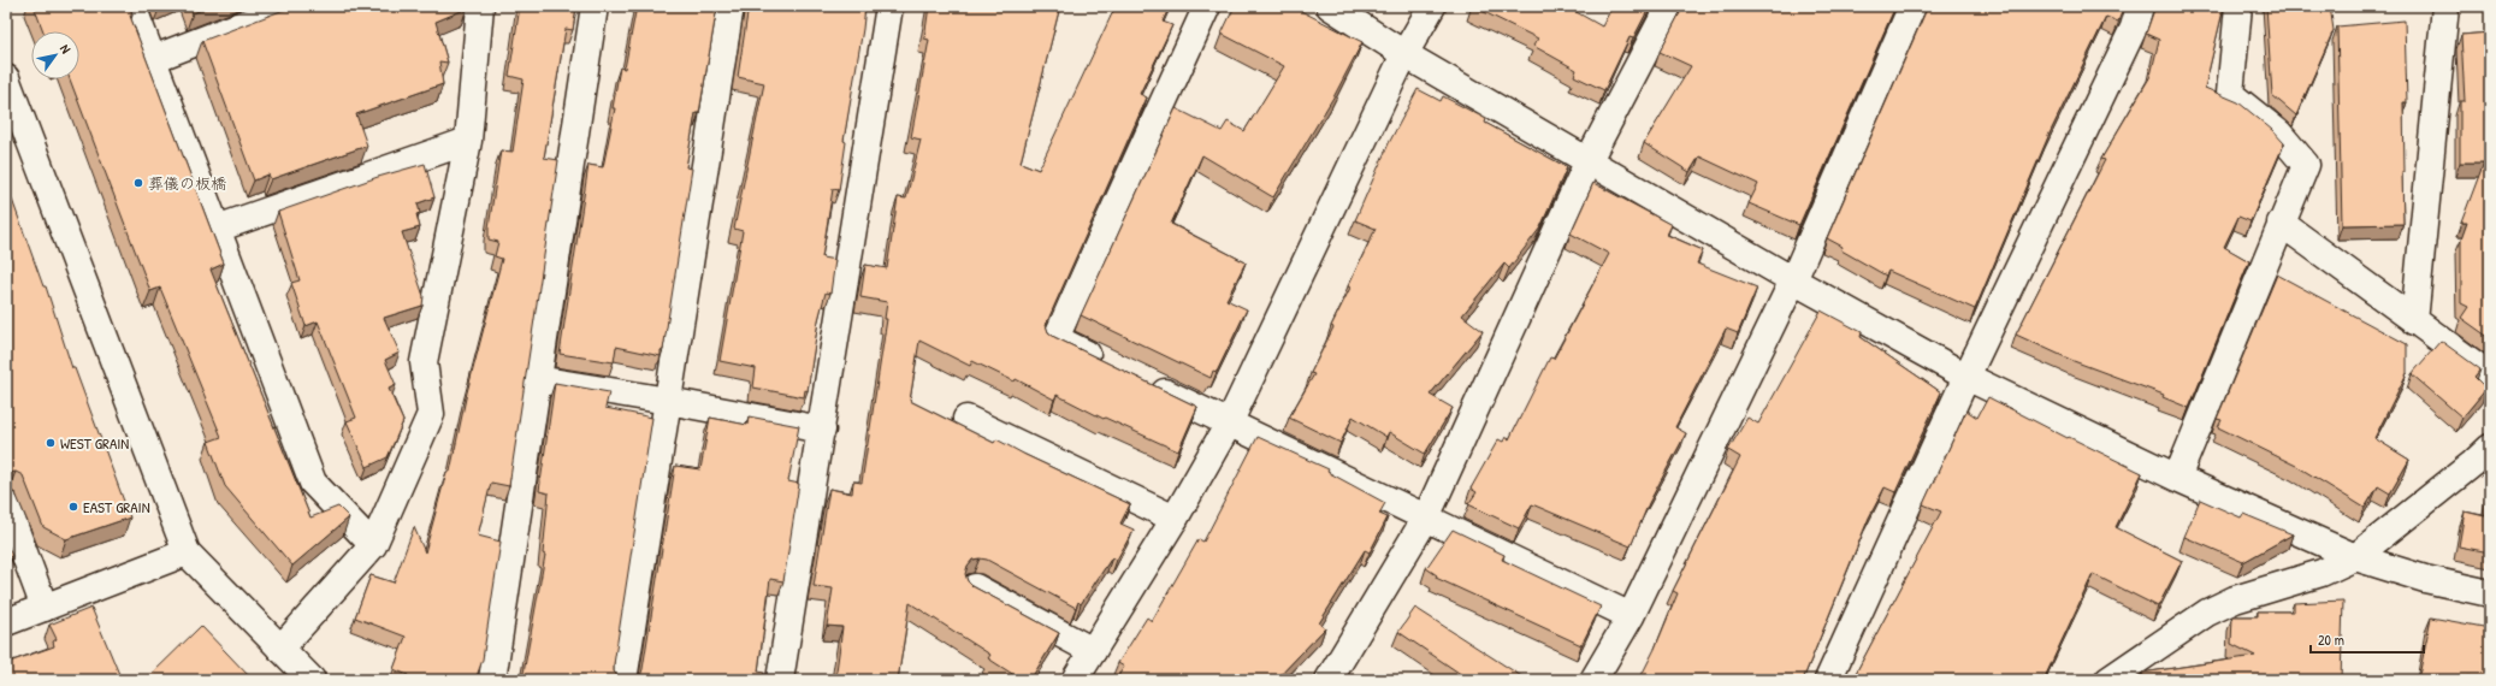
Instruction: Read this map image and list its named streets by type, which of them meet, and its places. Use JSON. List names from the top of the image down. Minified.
{"places":["葬儀の板橋","WEST GRAIN","EAST GRAIN"],"scale_bar":"20 m","north":"top right"}
